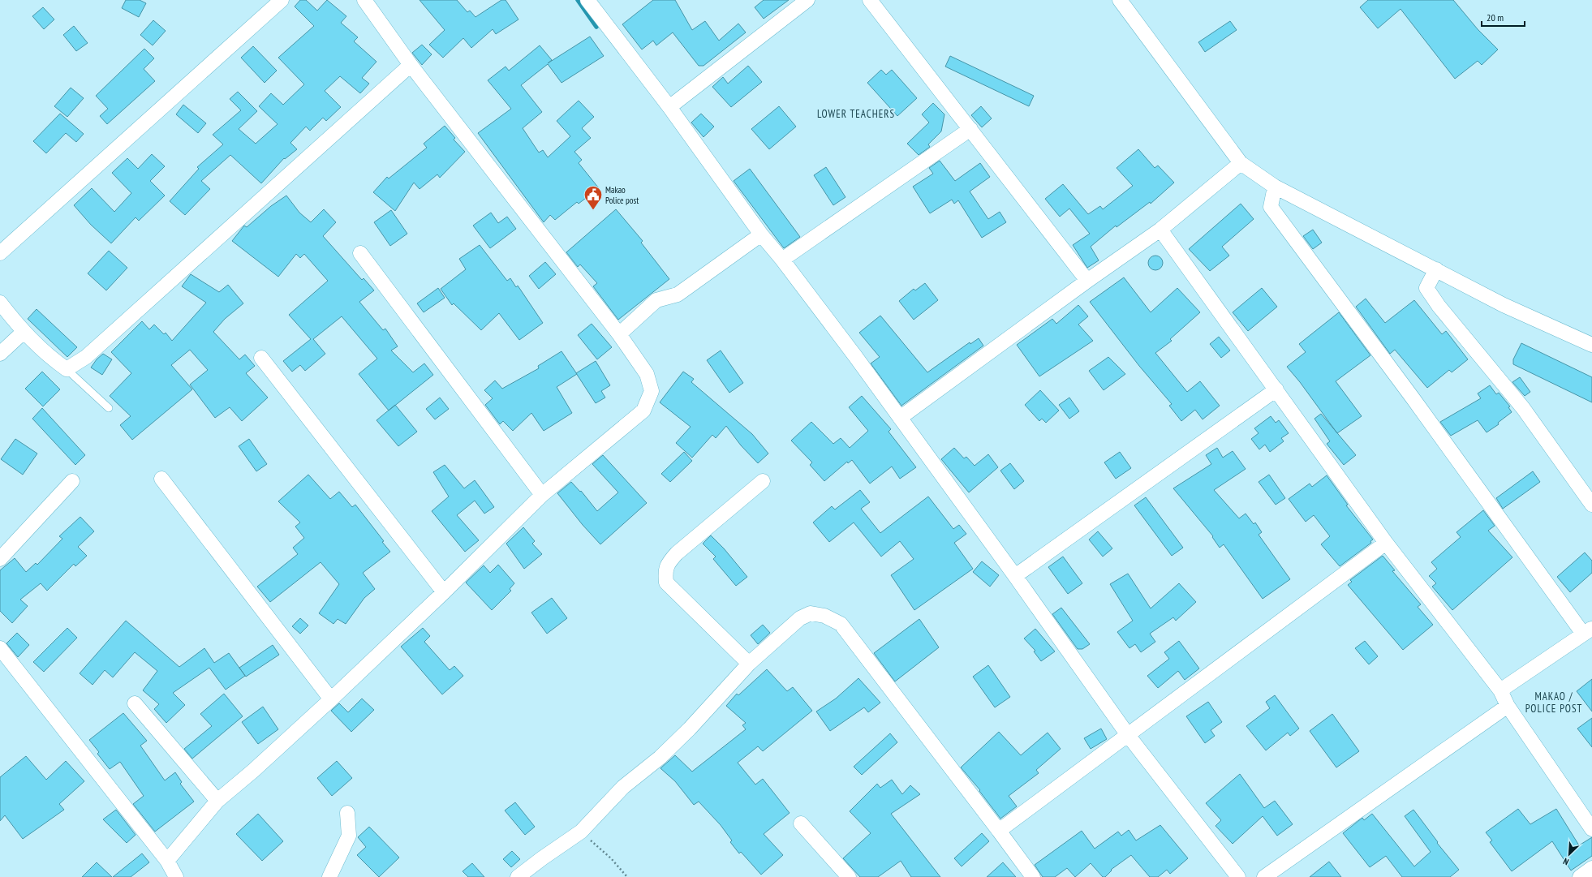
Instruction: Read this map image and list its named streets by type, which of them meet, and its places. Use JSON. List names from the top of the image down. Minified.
{"districts":["LOWER TEACHERS","MAKAO / POLICE POST"],"places":{"public building":["Makao Police post"]},"scale_bar":"20 m","north":"bottom left"}
